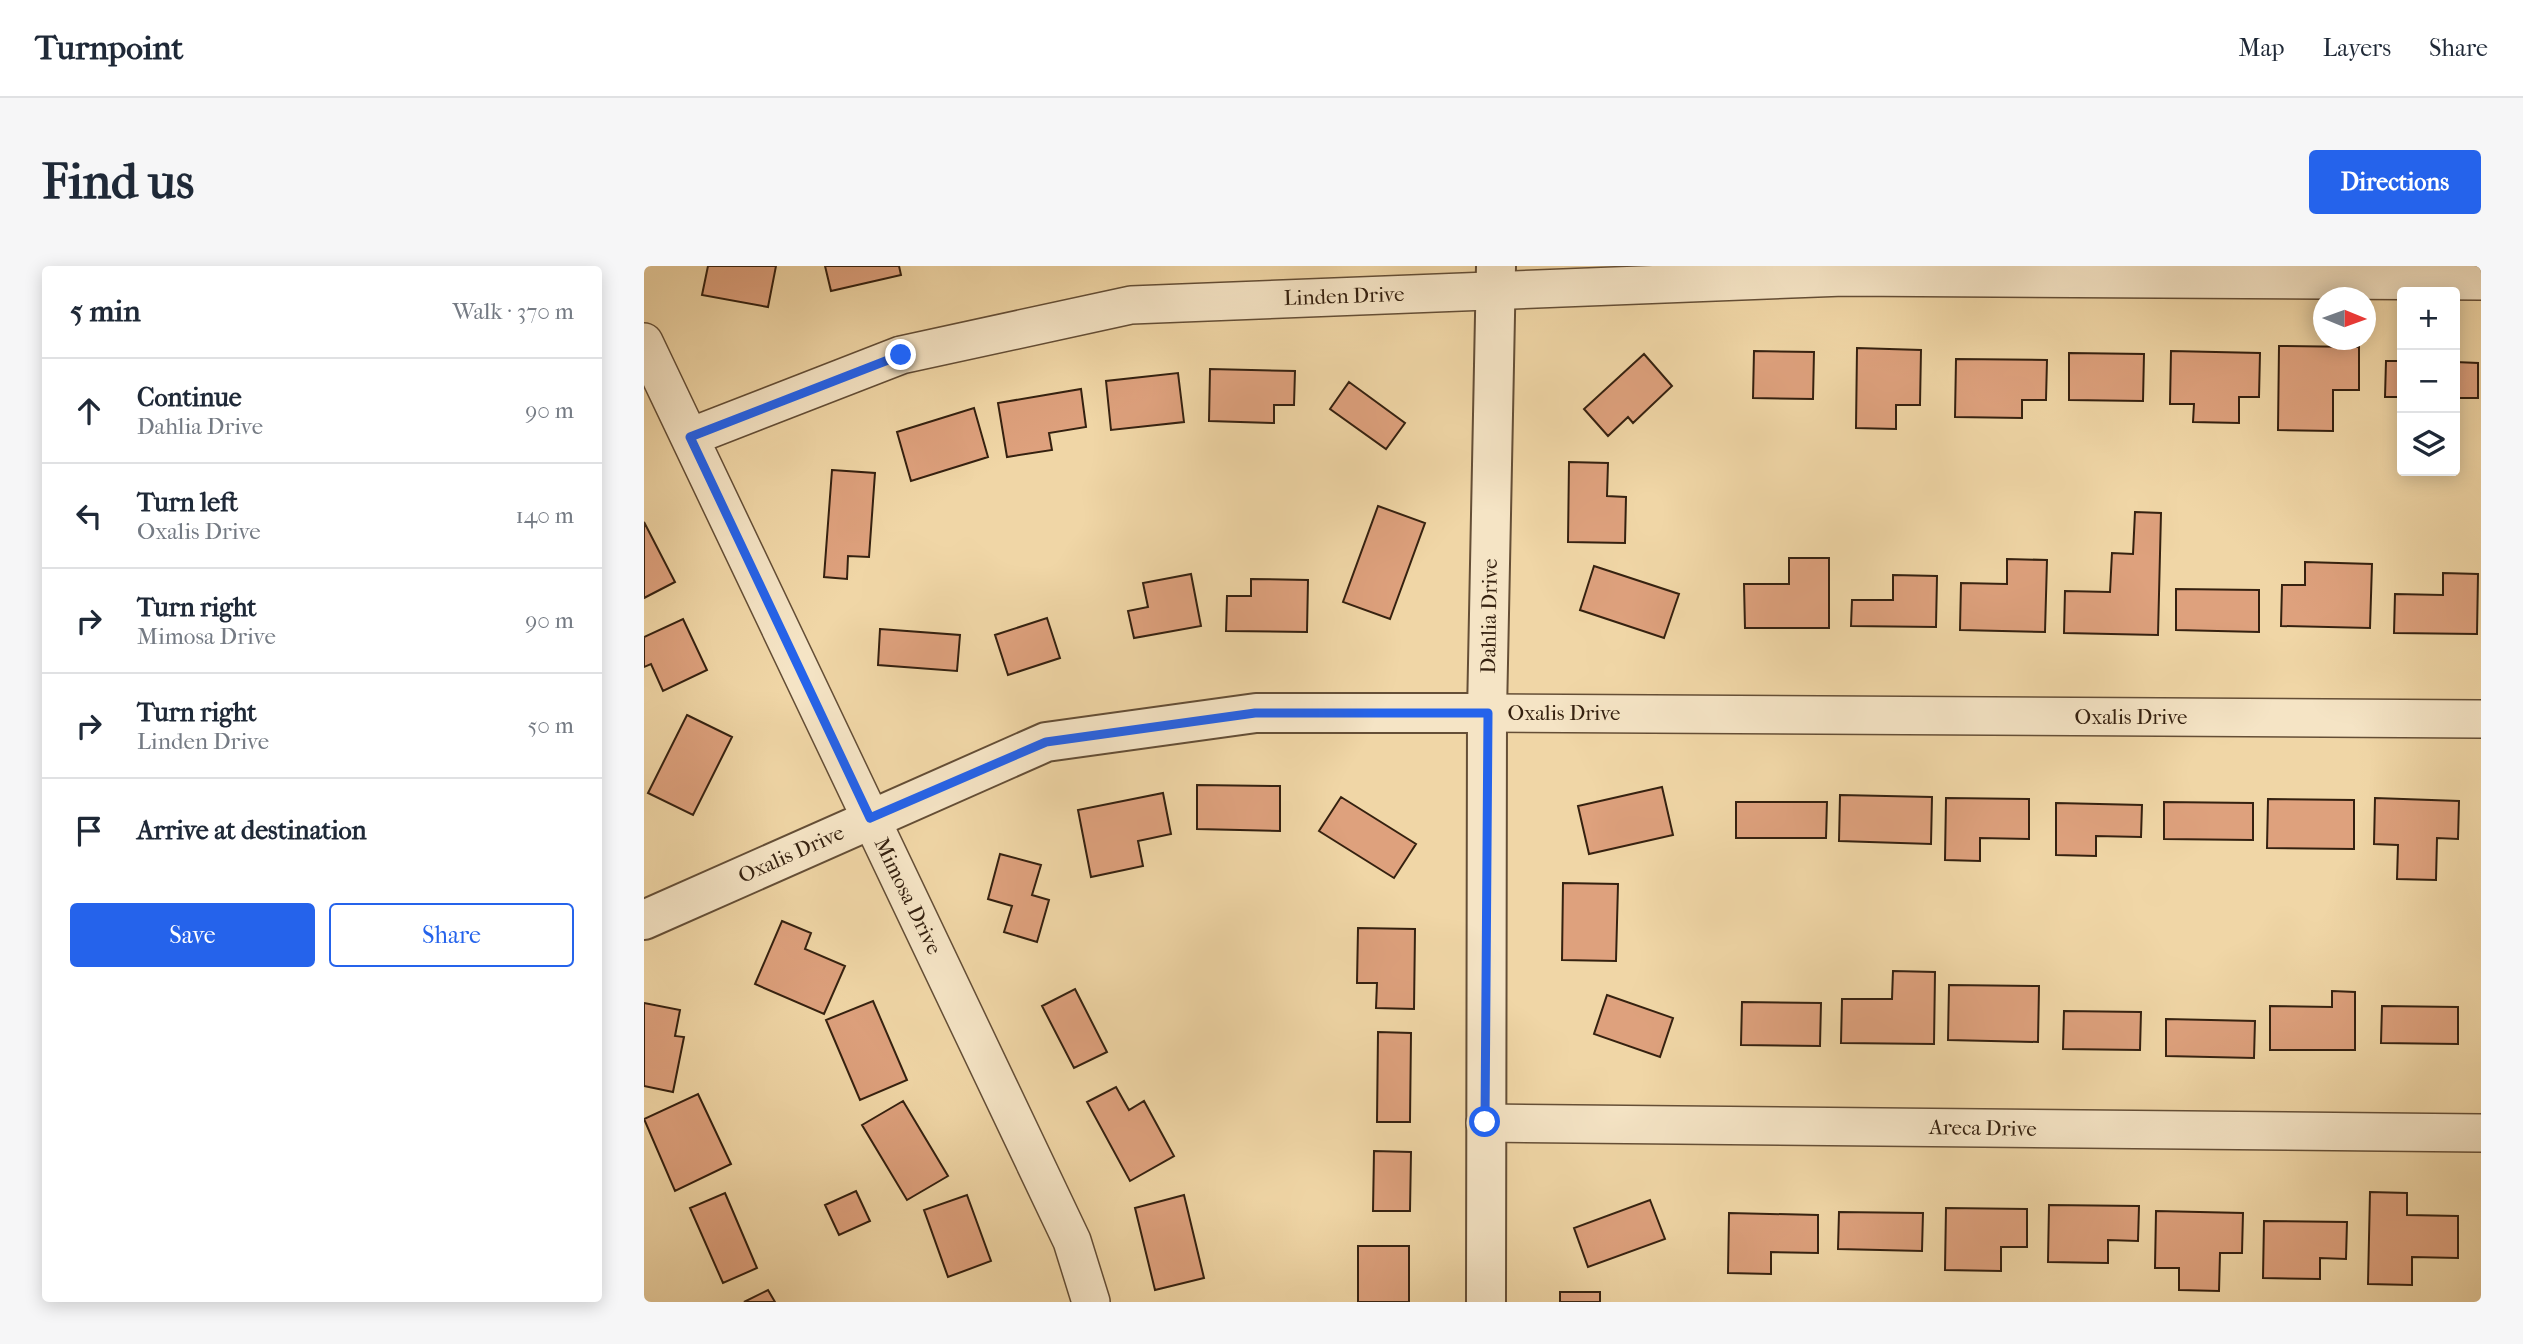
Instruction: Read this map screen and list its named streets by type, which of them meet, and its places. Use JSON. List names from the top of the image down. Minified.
{"streets":{"street":["Linden Drive","Dahlia Drive","Oxalis Drive","Mimosa Drive","Areca Drive"]},"crossings":[["Linden Drive","Dahlia Drive"],["Linden Drive","Mimosa Drive"],["Dahlia Drive","Oxalis Drive"],["Dahlia Drive","Areca Drive"],["Oxalis Drive","Mimosa Drive"]],"north":"right","page":{"header":"Turnpoint","nav":["Map","Layers","Share"],"buttons":["Directions",["Save","Share"]],"title":"Find us","heading":["5 min","Walk · 370 m"],"map_buttons":["+","−"],"list":[["Continue","Dahlia Drive","90 m"],["Turn left","Oxalis Drive","140 m"],["Turn right","Mimosa Drive","90 m"],["Turn right","Linden Drive","50 m"],"Arrive at destination"]}}
